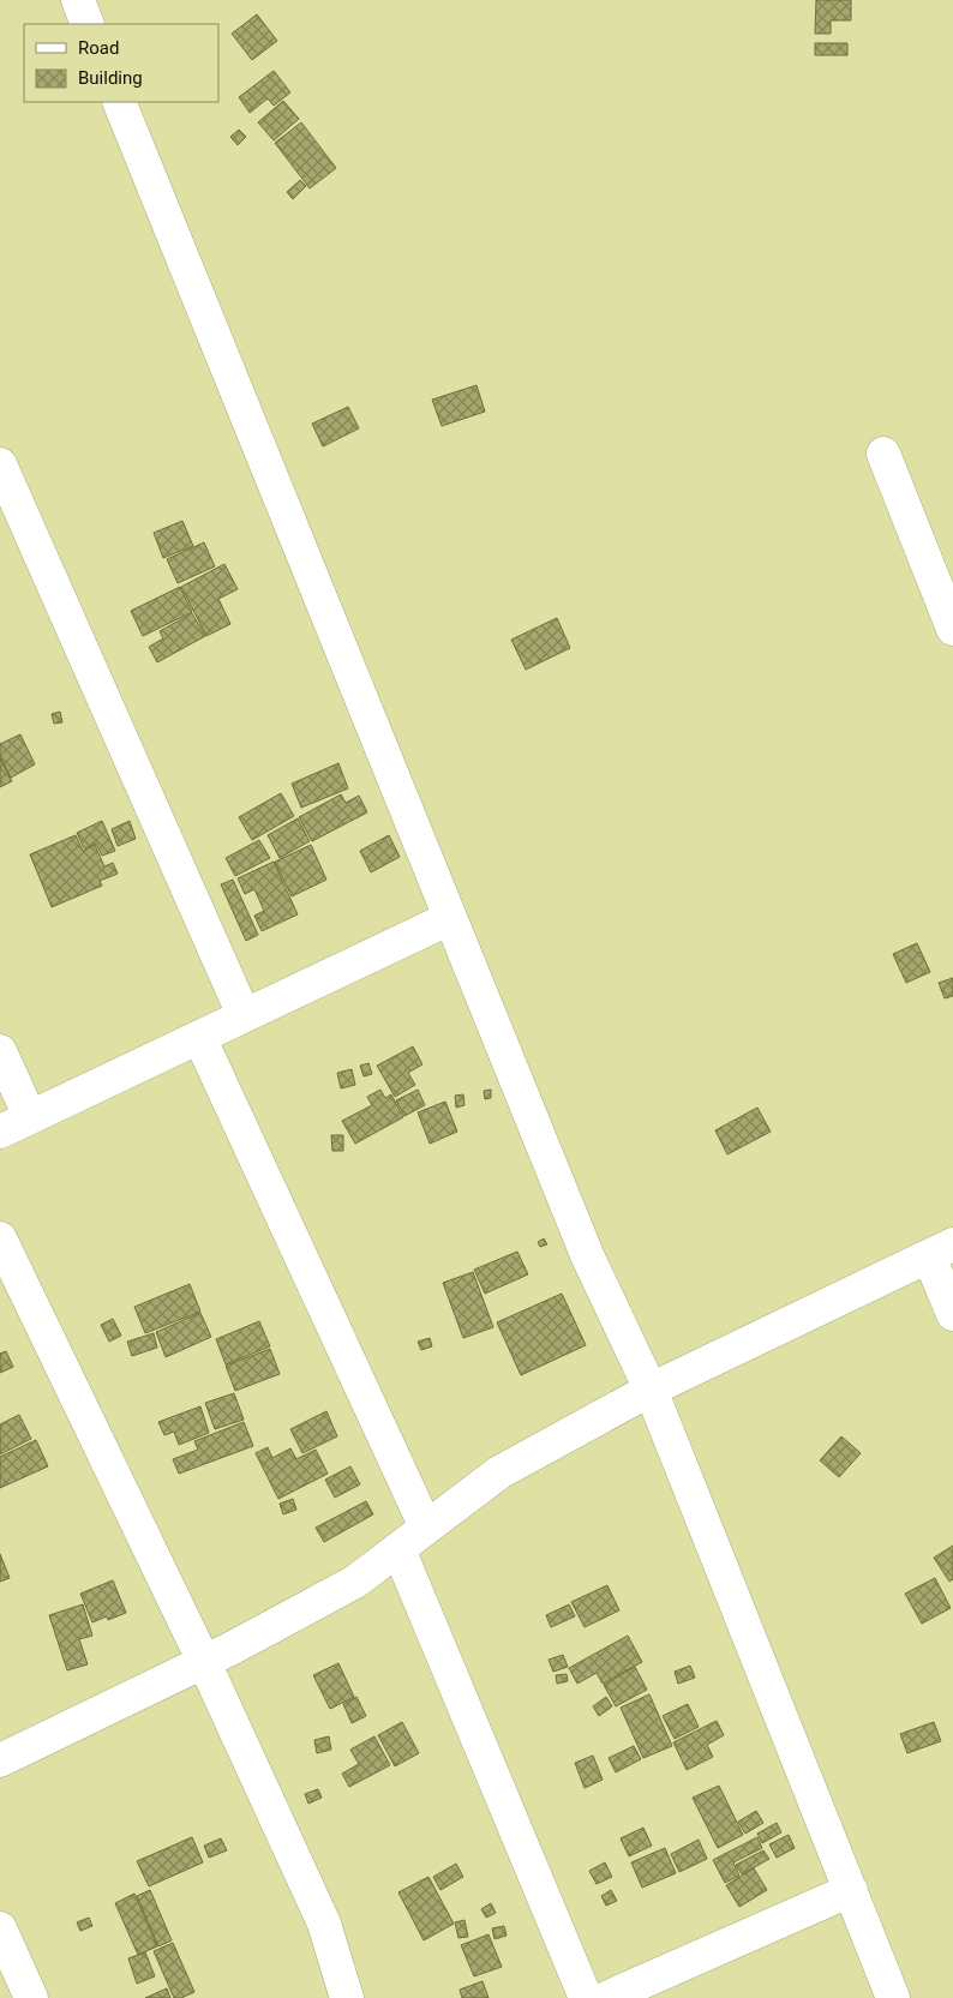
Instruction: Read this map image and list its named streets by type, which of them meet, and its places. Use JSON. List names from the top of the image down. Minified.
{"legend":["Road","Building"]}
